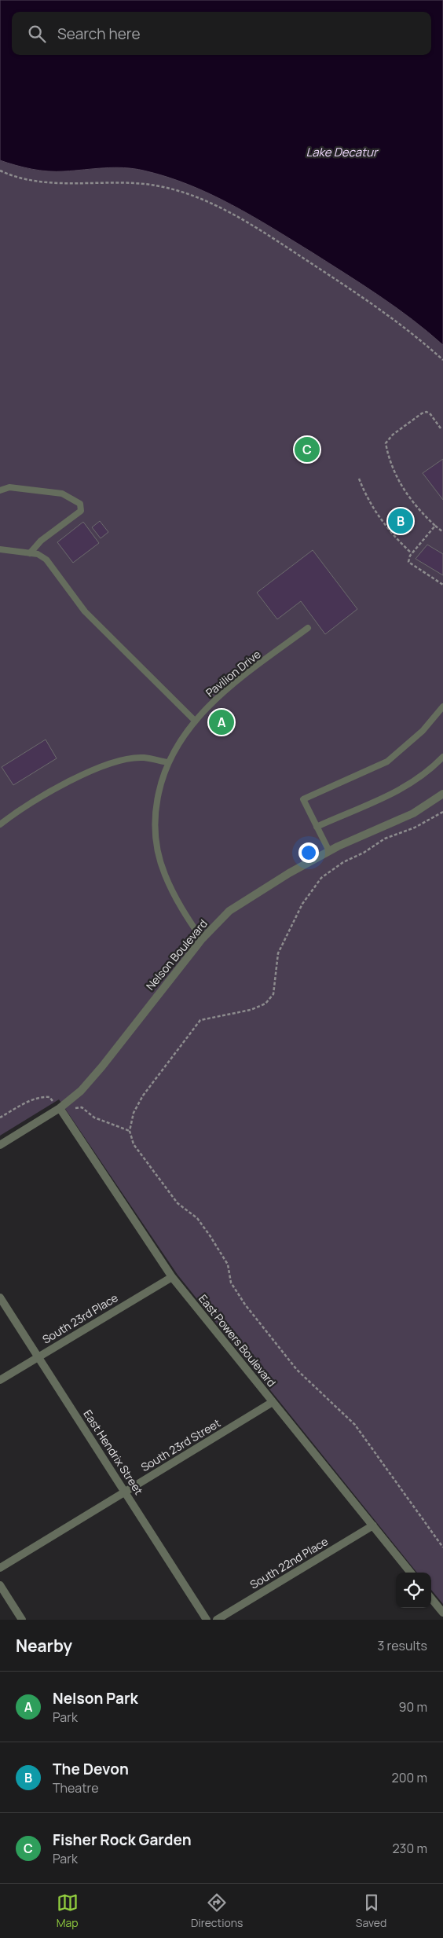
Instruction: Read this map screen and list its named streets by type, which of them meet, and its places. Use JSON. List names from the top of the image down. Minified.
{"streets":{"street":["Nelson Boulevard","South 23rd Place","East Powers Boulevard","South 23rd Street","East Hendrix Street","South 22nd Place"],"lane":["Pavilion Drive"]},"crossings":[["Pavilion Drive","Nelson Boulevard"],["Nelson Boulevard","East Powers Boulevard"],["South 23rd Place","East Powers Boulevard"],["South 23rd Place","East Hendrix Street"],["East Powers Boulevard","South 23rd Street"],["East Powers Boulevard","South 22nd Place"],["South 23rd Street","East Hendrix Street"]],"water":["Lake Decatur"],"page":{"search":"Search here","pins":["C","B","A"],"heading":["Nearby","3 results"],"list":[{"mark":"A","name":"Nelson Park","note":"Park","value":"90 m"},{"mark":"B","name":"The Devon","note":"Theatre","value":"200 m"},{"mark":"C","name":"Fisher Rock Garden","note":"Park","value":"230 m"}],"nav":["Map","Directions","Saved"]}}
